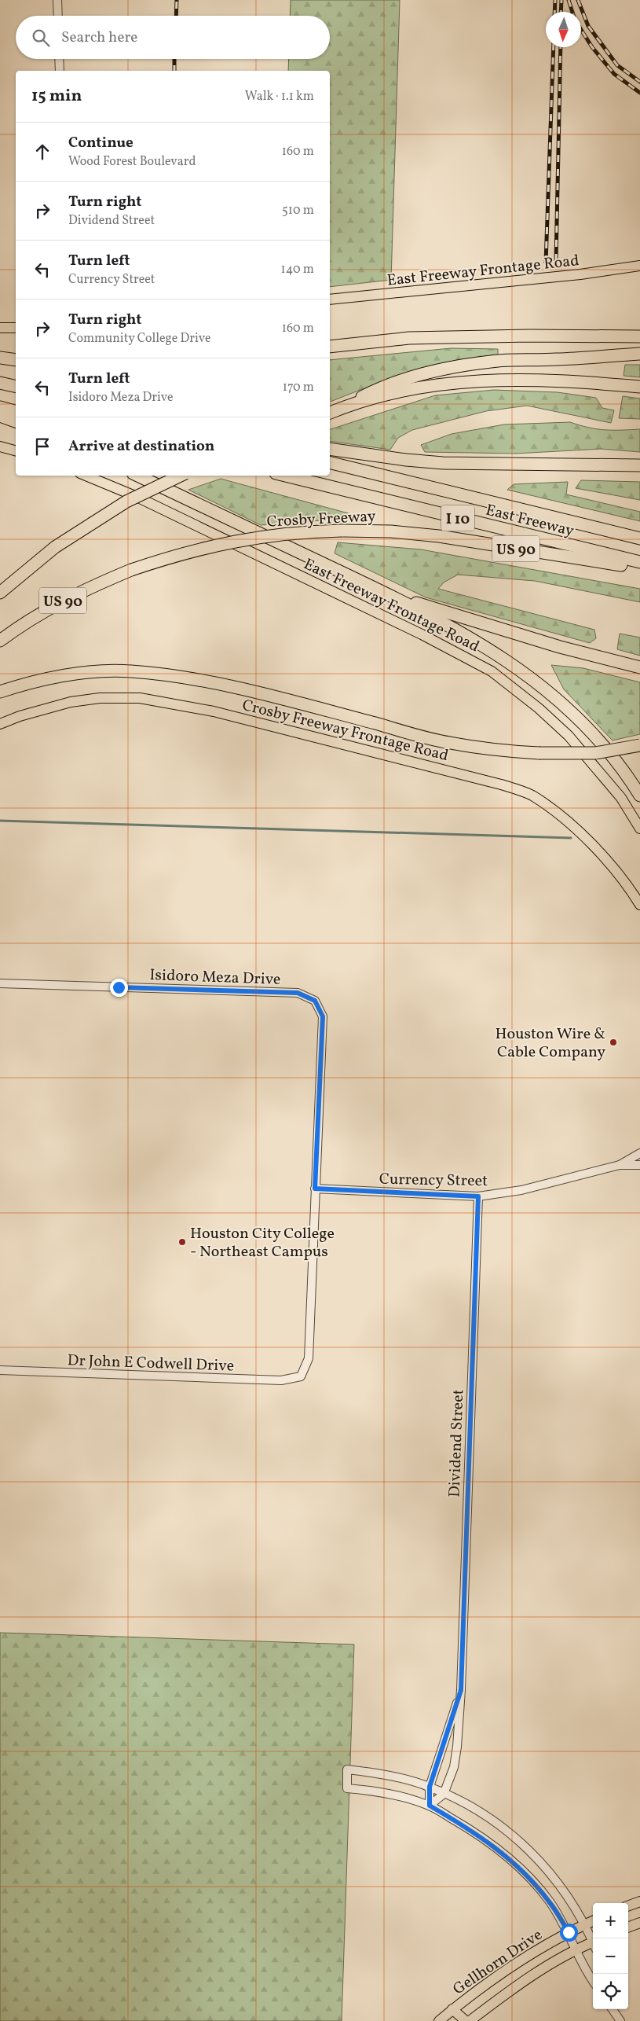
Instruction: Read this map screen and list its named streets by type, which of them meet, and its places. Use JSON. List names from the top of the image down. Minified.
{"streets":{"highway":["Crosby Freeway","I 10","East Freeway","US 90"],"main road":["East Freeway Frontage Road","Crosby Freeway Frontage Road","Gellhorn Drive"],"street":["Isidoro Meza Drive","Currency Street","Dr John E Codwell Drive","Dividend Street"]},"crossings":[["Isidoro Meza Drive","Currency Street"],["Isidoro Meza Drive","Dr John E Codwell Drive"],["Currency Street","Dr John E Codwell Drive"],["Currency Street","Dividend Street"]],"places":["Houston Wire & Cable Company","Houston City College - Northeast Campus"],"north":"bottom","page":{"search":"Search here","heading":["15 min","Walk · 1.1 km"],"list":[["Continue","Wood Forest Boulevard","160 m"],["Turn right","Dividend Street","510 m"],["Turn left","Currency Street","140 m"],["Turn right","Community College Drive","160 m"],["Turn left","Isidoro Meza Drive","170 m"],"Arrive at destination"],"map_buttons":["+","−"]}}
